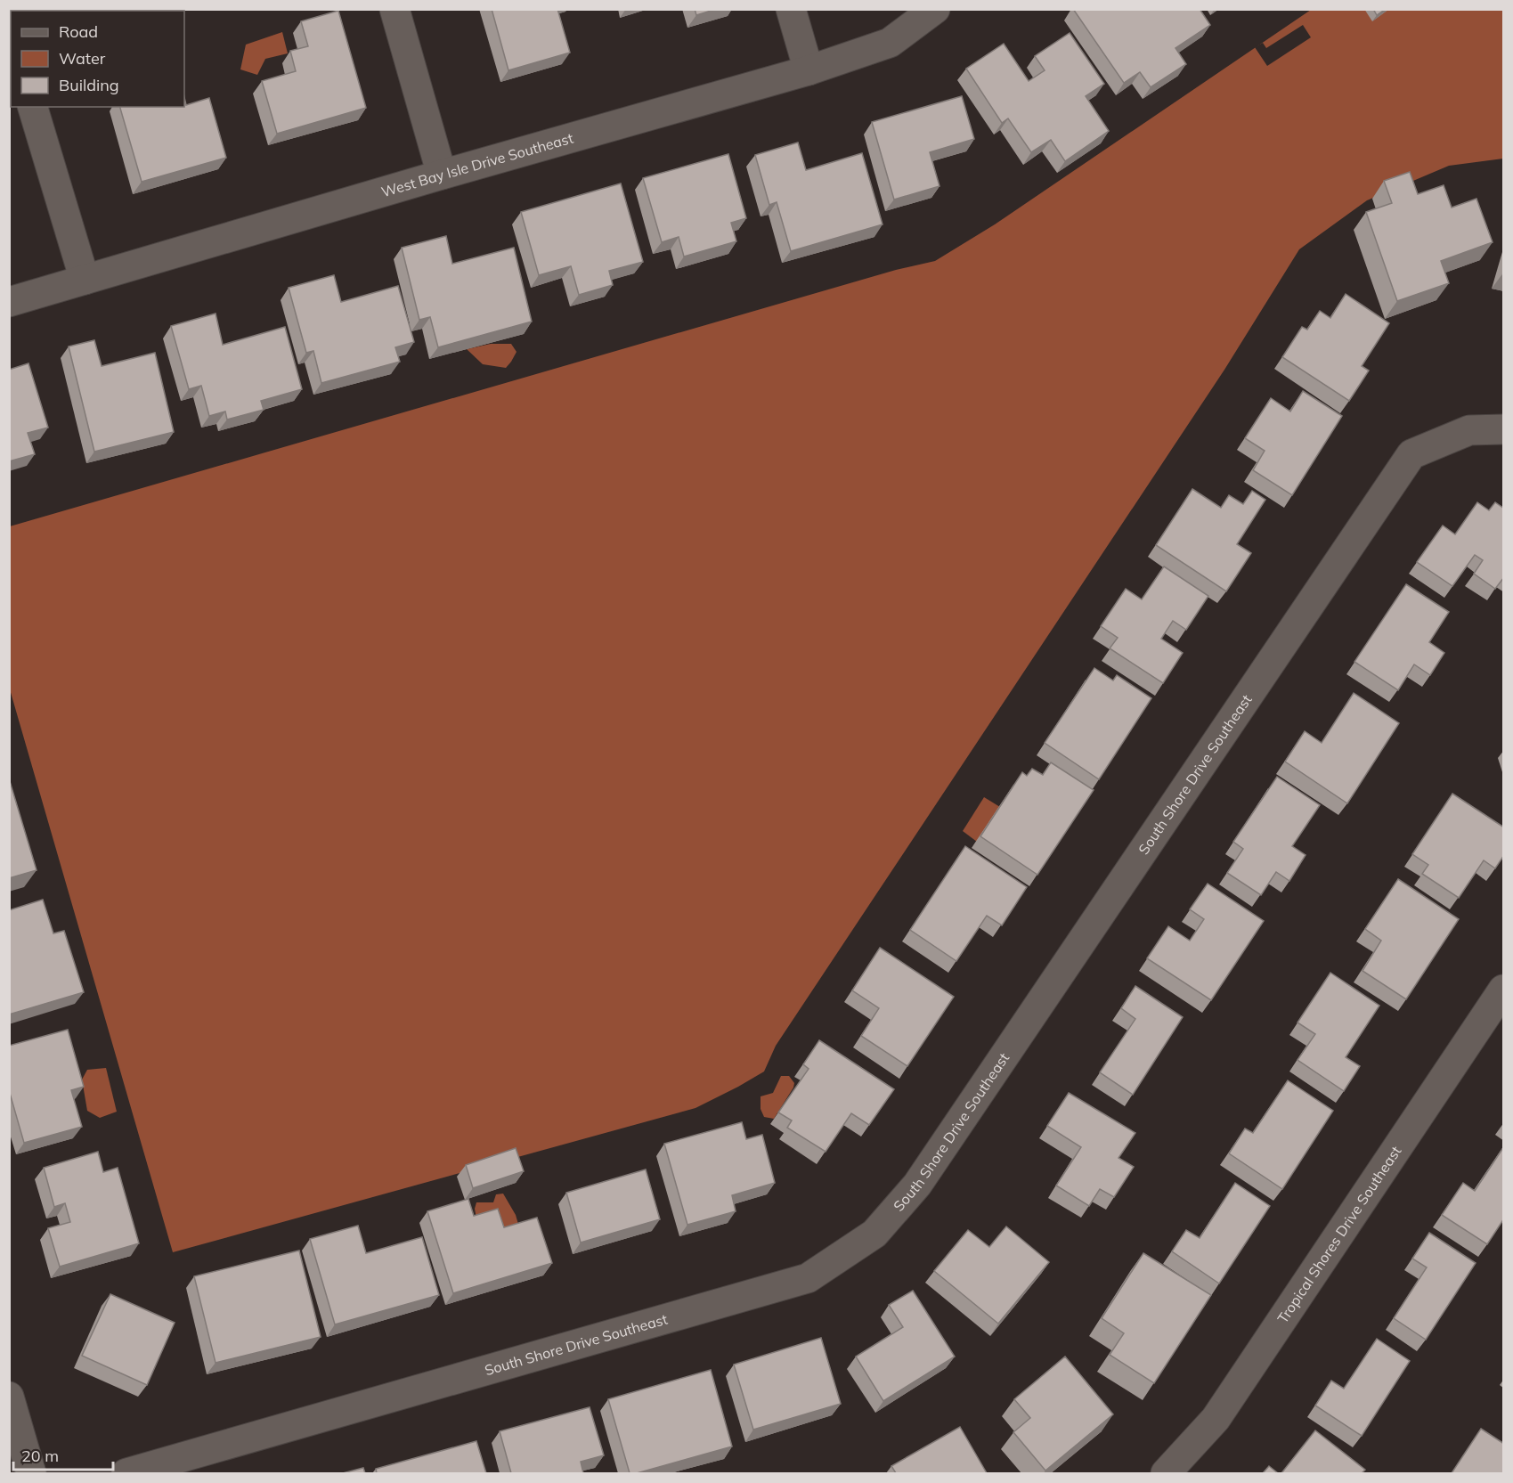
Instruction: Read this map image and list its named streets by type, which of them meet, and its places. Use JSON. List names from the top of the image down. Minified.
{"streets":{"street":["West Bay Isle Drive Southeast","South Shore Drive Southeast","Tropical Shores Drive Southeast"]},"legend":["Road","Water","Building"],"scale_bar":"20 m"}
